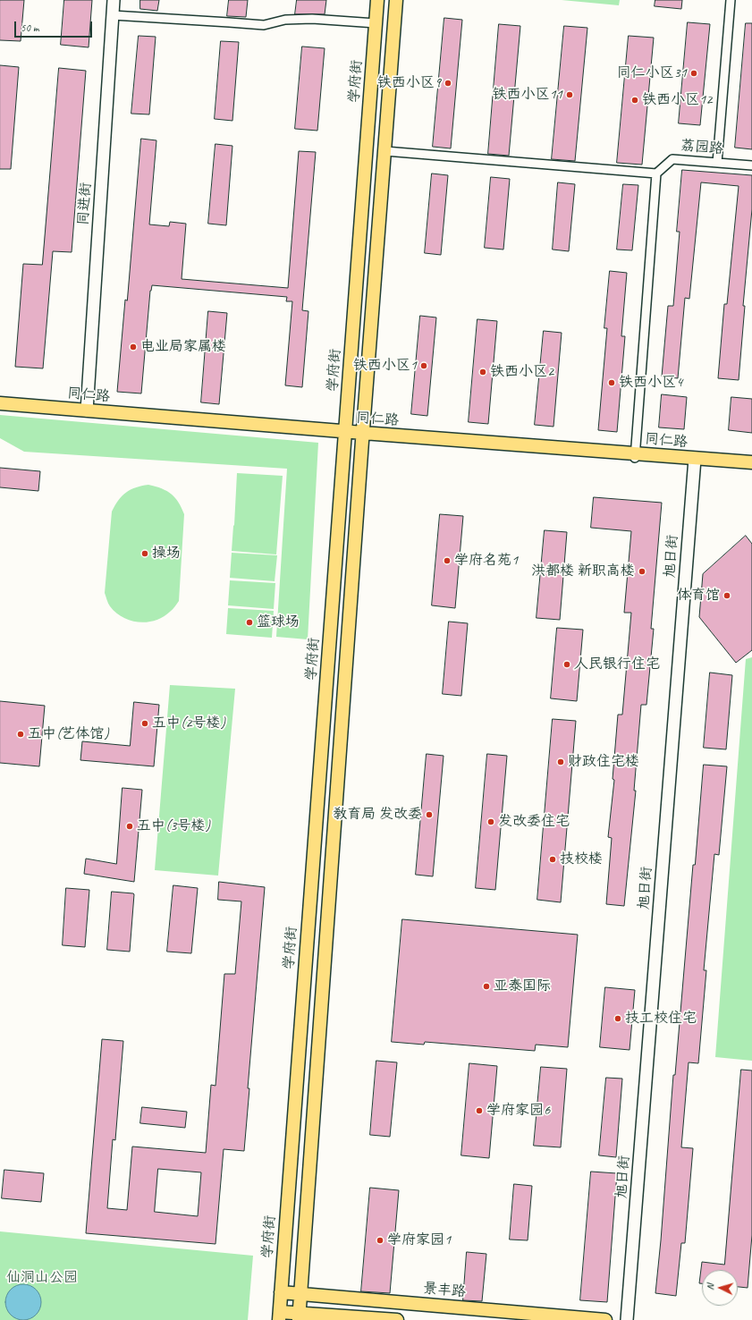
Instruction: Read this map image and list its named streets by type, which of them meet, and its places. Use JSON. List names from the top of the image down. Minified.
{"streets":{"main road":["学府街","同进街","同仁路","旭日街","景丰路"],"street":["荔园路"]},"crossings":[["学府街","同仁路"],["学府街","景丰路"],["同进街","同仁路"],["同仁路","旭日街"]],"parks":["仙洞山公园"],"places":["同仁小区31","铁西小区9","铁西小区11","铁西小区12","电业局家属楼","铁西小区1","铁西小区2","铁西小区4","操场","学府名苑1","洪都楼 新职高楼","体育馆","篮球场","人民银行住宅","五中(2号楼)","五中(艺体馆)","财政住宅楼","教育局 发改委","发改委住宅","五中(3号楼)","技校楼","亚泰国际","技工校住宅","学府家园6","学府家园1"],"scale_bar":"50 m","north":"left"}
